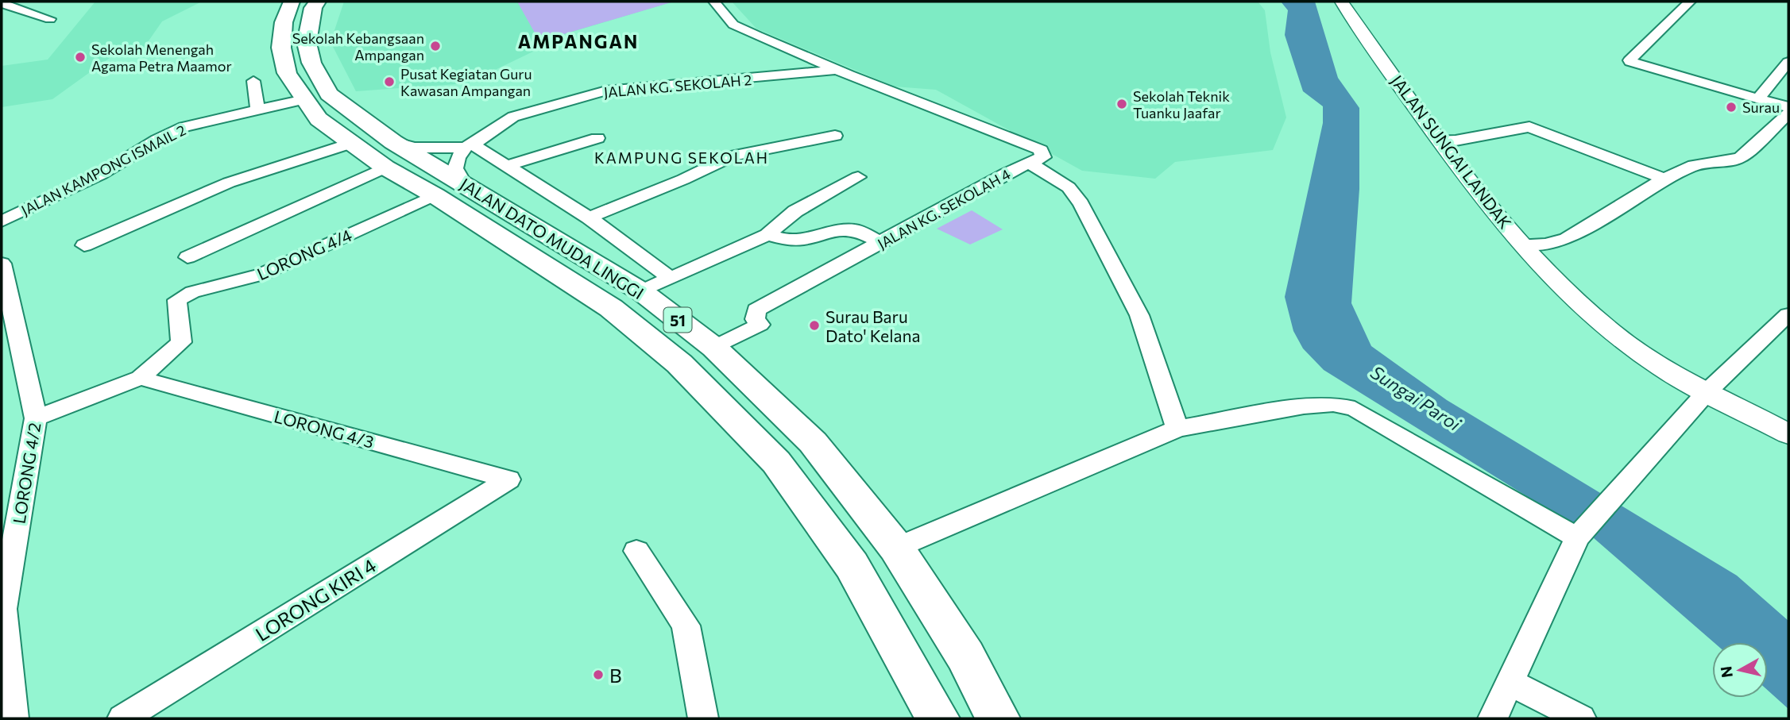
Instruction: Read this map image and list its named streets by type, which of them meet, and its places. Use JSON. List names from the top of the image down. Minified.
{"streets":{"highway":["JALAN DATO MUDA LINGGI","51"],"street":["JALAN KG. SEKOLAH 2","JALAN SUNGAI LANDAK","JALAN KAMPONG ISMAIL 2","JALAN KG. SEKOLAH 4","LORONG 4/4","LORONG 4/3","LORONG 4/2","LORONG KIRI 4"]},"crossings":[["JALAN KG. SEKOLAH 2","JALAN KG. SEKOLAH 4"],["JALAN KAMPONG ISMAIL 2","JALAN DATO MUDA LINGGI"],["JALAN KG. SEKOLAH 4","JALAN DATO MUDA LINGGI"],["JALAN DATO MUDA LINGGI","LORONG 4/4"],["LORONG 4/4","LORONG 4/3"],["LORONG 4/4","LORONG 4/2"],["LORONG 4/3","LORONG KIRI 4"]],"districts":["AMPANGAN","KAMPUNG SEKOLAH"],"water":["Sungai Paroi"],"places":["Sekolah Kebangsaan Ampangan","Sekolah Menengah Agama Petra Maamor","Pusat Kegiatan Guru Kawasan Ampangan","Sekolah Teknik Tuanku Jaafar","Surau","Surau Baru Dato' Kelana","B"],"north":"left"}
